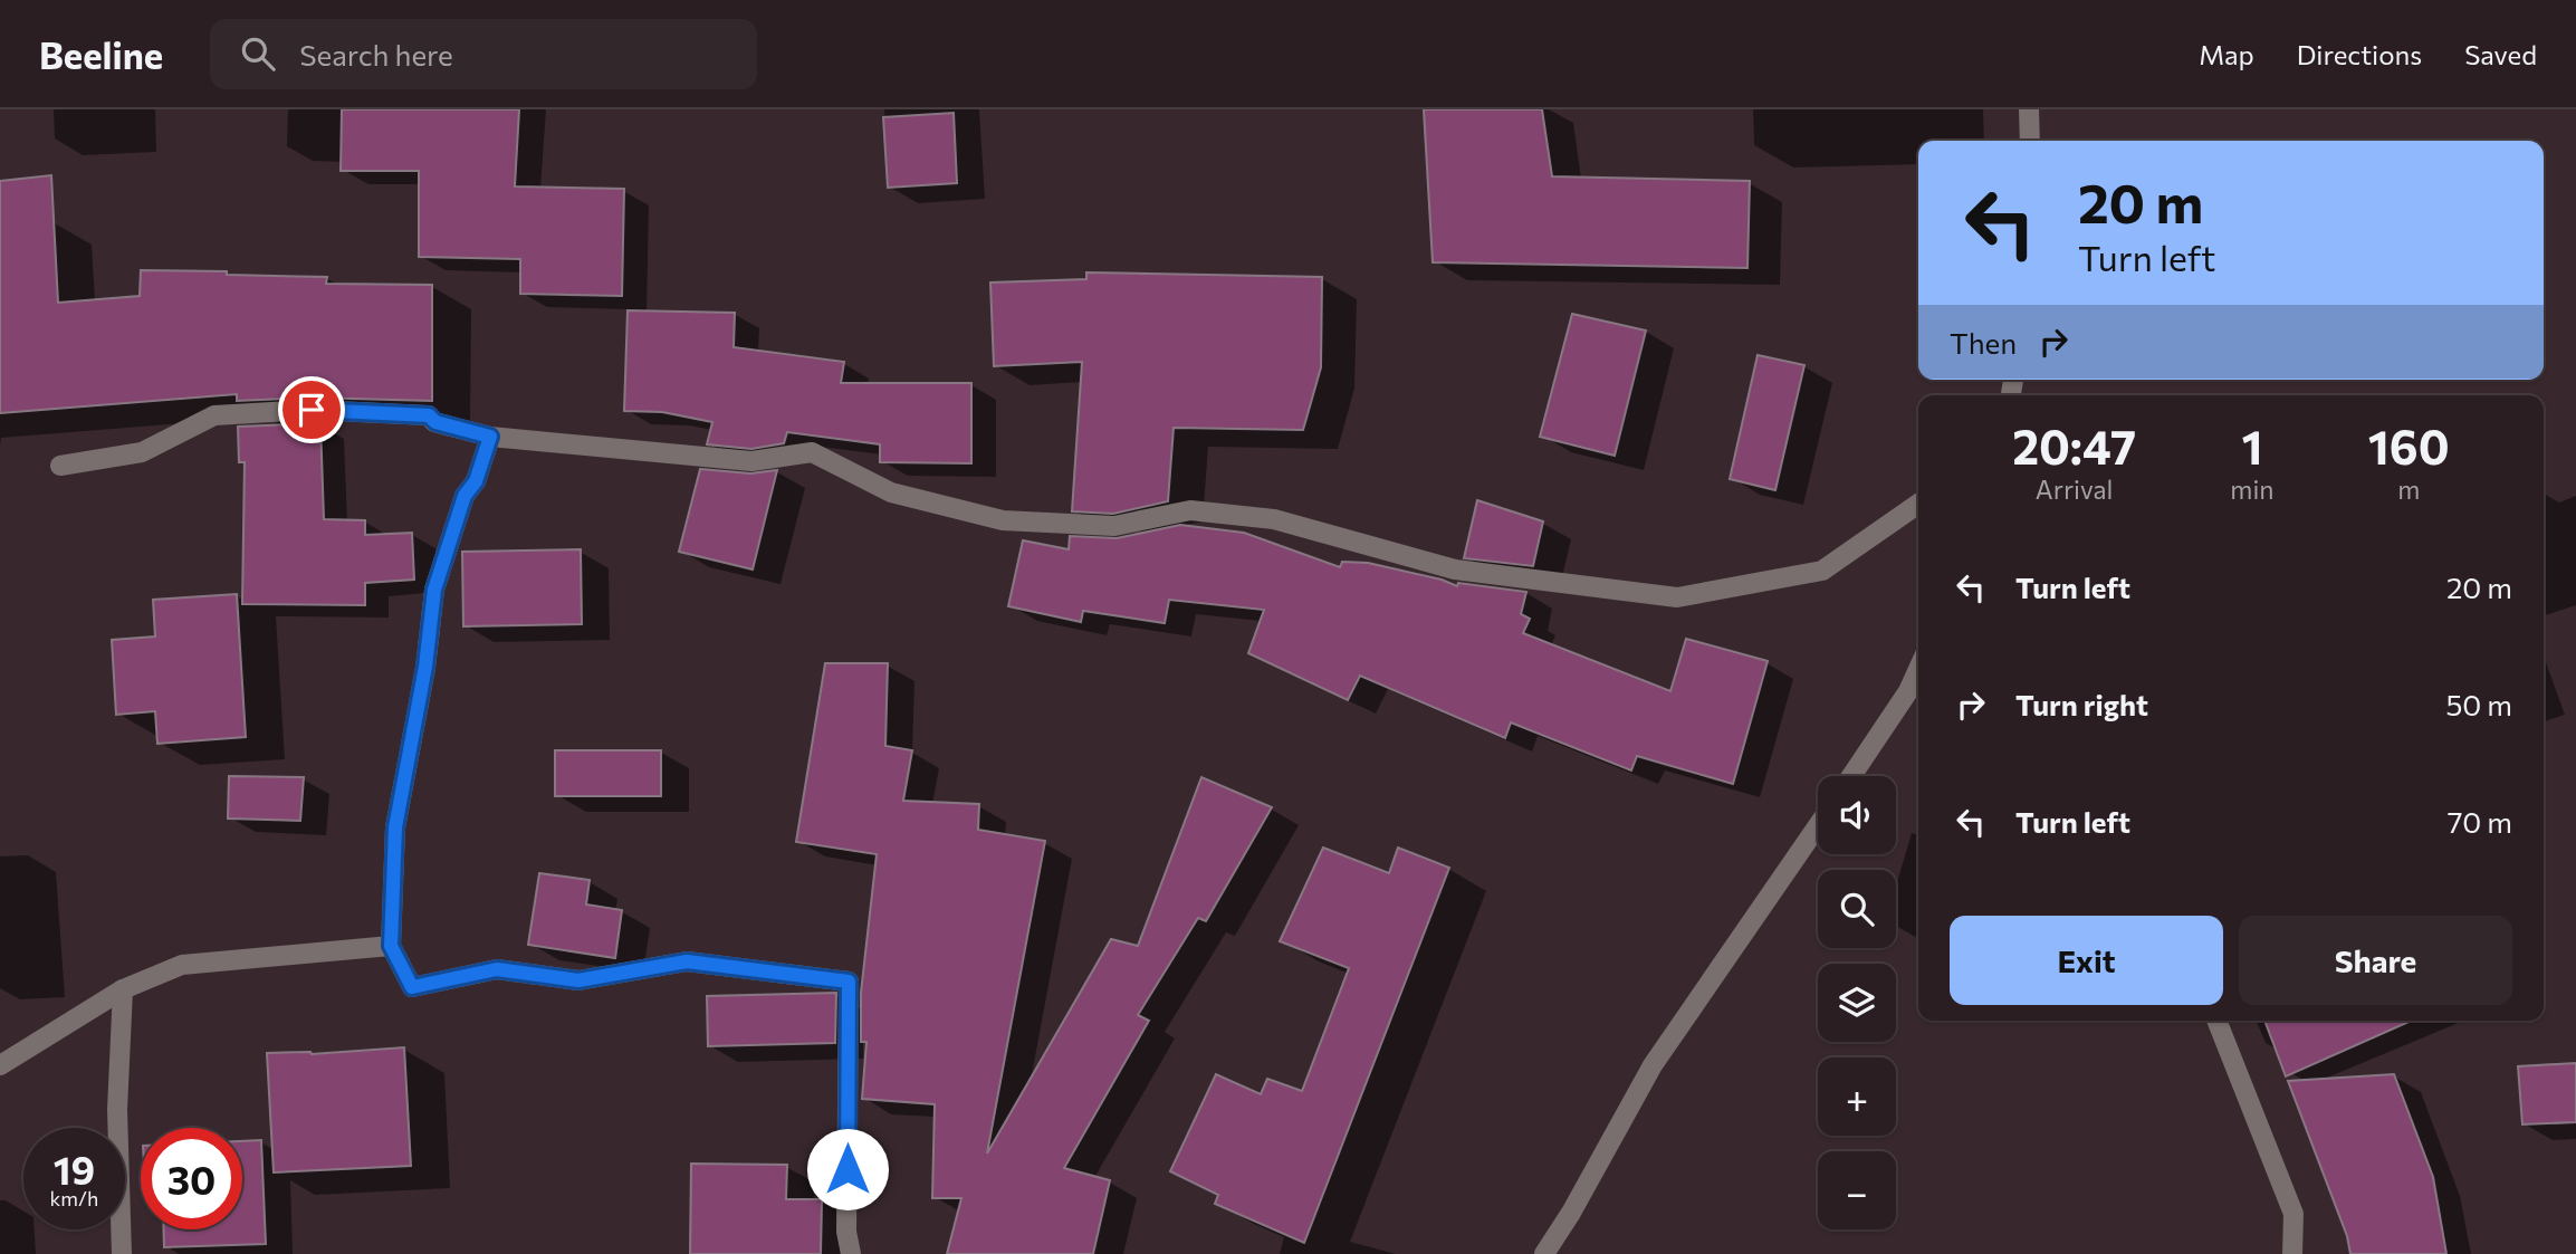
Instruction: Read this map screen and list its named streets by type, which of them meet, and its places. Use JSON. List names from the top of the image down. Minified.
{"page":{"header":"Beeline","search":"Search here","nav":["Map","Directions","Saved"],"turn":["20 m","Turn left"],"then":"Then","eta":["20:47","Arrival","1","min","160","m"],"list":[{"name":"Turn left","value":"20 m"},{"name":"Turn right","value":"50 m"},{"name":"Turn left","value":"70 m"}],"map_buttons":["+","−"],"buttons":["Exit","Share"],"speed":"19 km/h","limit":"30"}}
